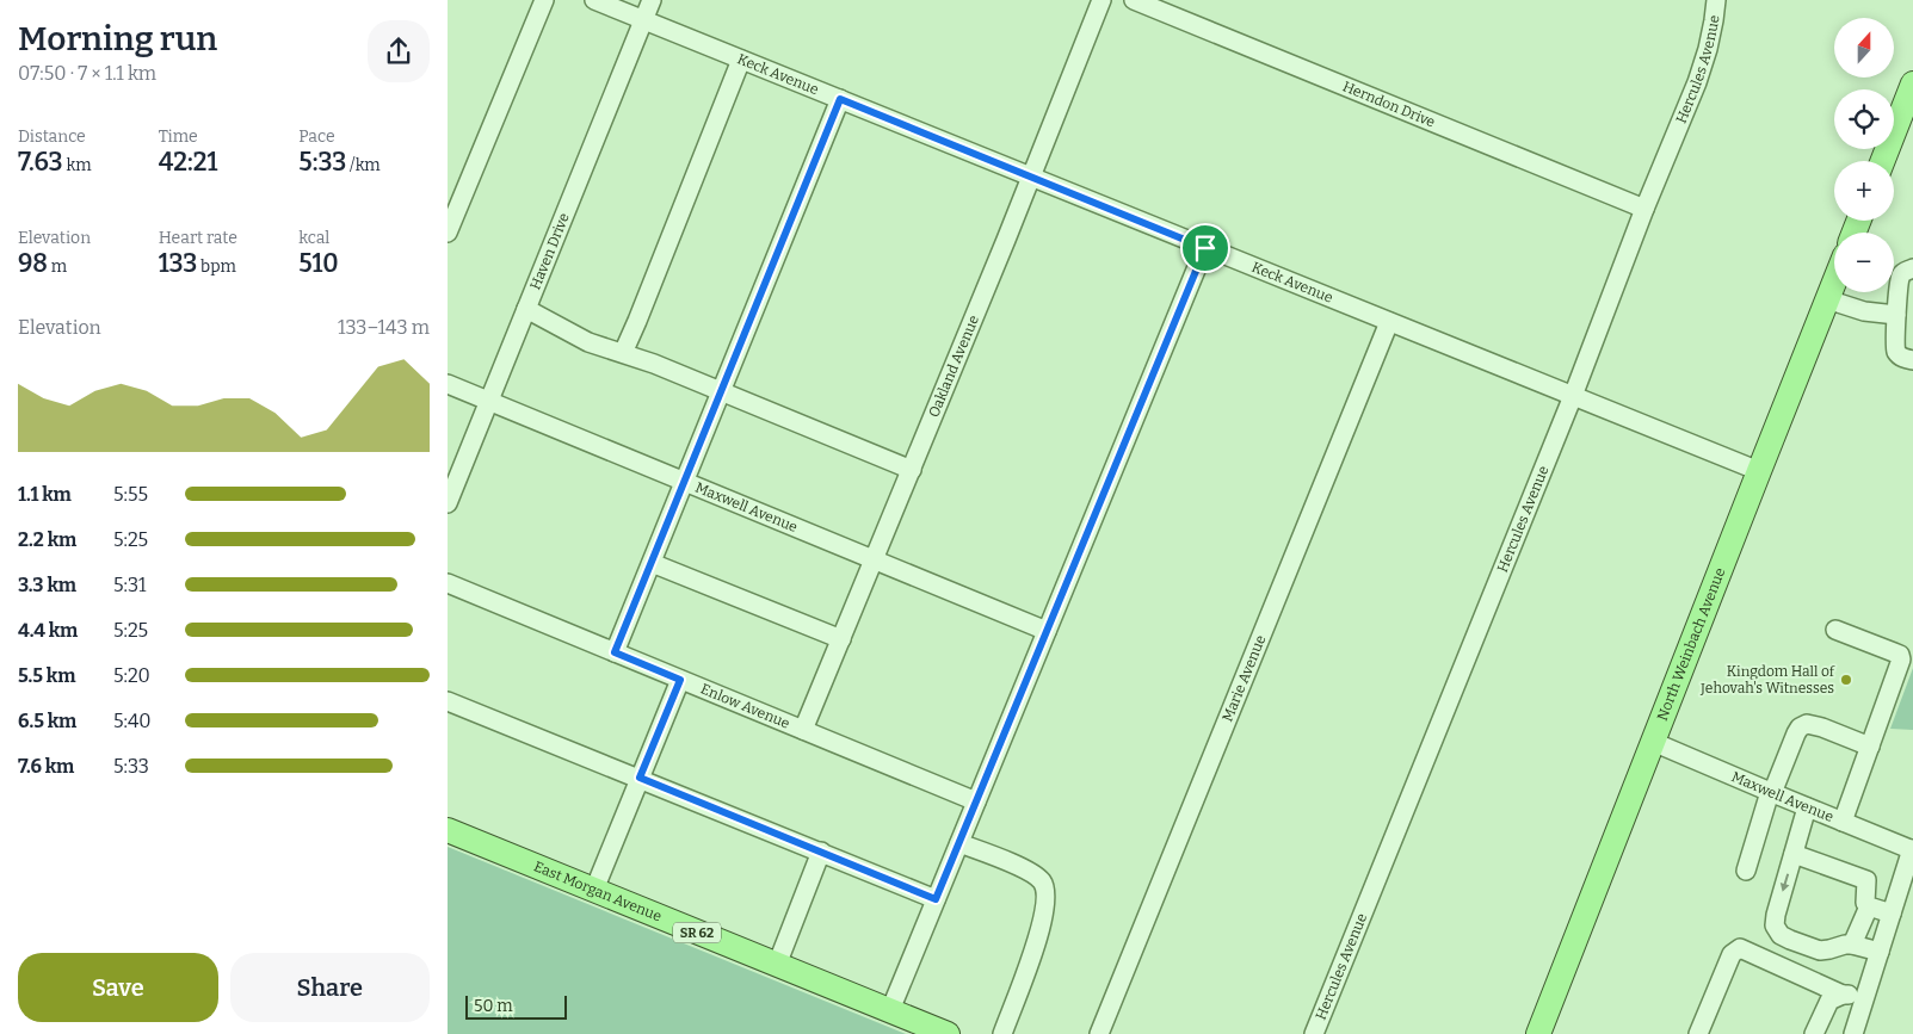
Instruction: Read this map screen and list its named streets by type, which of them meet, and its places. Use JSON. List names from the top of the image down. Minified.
{"streets":{"main road":["North Weinbach Avenue","East Morgan Avenue","SR 62"],"street":["Hercules Avenue","Keck Avenue","Herndon Drive","Haven Drive","Oakland Avenue","Maxwell Avenue","Marie Avenue","Enlow Avenue"]},"crossings":[["Hercules Avenue","Keck Avenue"],["Hercules Avenue","Herndon Drive"],["Keck Avenue","Haven Drive"],["Keck Avenue","Oakland Avenue"],["Keck Avenue","North Weinbach Avenue"],["Keck Avenue","Marie Avenue"],["Haven Drive","Maxwell Avenue"],["Oakland Avenue","Maxwell Avenue"],["Oakland Avenue","Enlow Avenue"],["Maxwell Avenue","North Weinbach Avenue"]],"places":["Kingdom Hall of Jehovah's Witnesses"],"scale_bar":"50 m","north":"top","page":{"heading":["Morning run","07:50 · 7 × 1.1 km"],"map_buttons":["+","−"],"stats":[["Distance","7.63 km"],["Time","42:21"],["Pace","5:33 /km"],["Elevation","98 m"],["Heart rate","133 bpm"],["kcal","510"]],"chart":["Elevation","133–143 m"],"list":[{"name":"1.1 km","note":"5:55"},{"name":"2.2 km","note":"5:25"},{"name":"3.3 km","note":"5:31"},{"name":"4.4 km","note":"5:25"},{"name":"5.5 km","note":"5:20"},{"name":"6.5 km","note":"5:40"},{"name":"7.6 km","note":"5:33"}],"buttons":["Save","Share"],"scale":"50 m"}}
